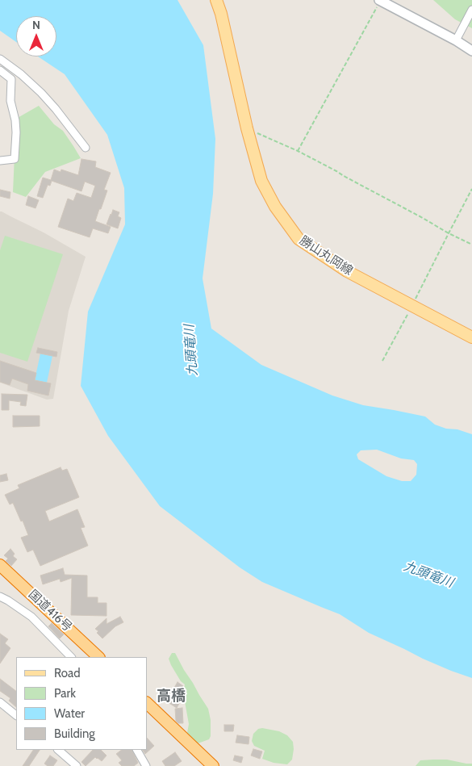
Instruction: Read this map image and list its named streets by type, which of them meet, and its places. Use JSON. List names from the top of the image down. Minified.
{"streets":{"highway":["国道416号"],"main road":["勝山丸岡線"]},"districts":["高橋"],"water":["九頭竜川"],"legend":["Road","Park","Water","Building"],"north":"top"}
